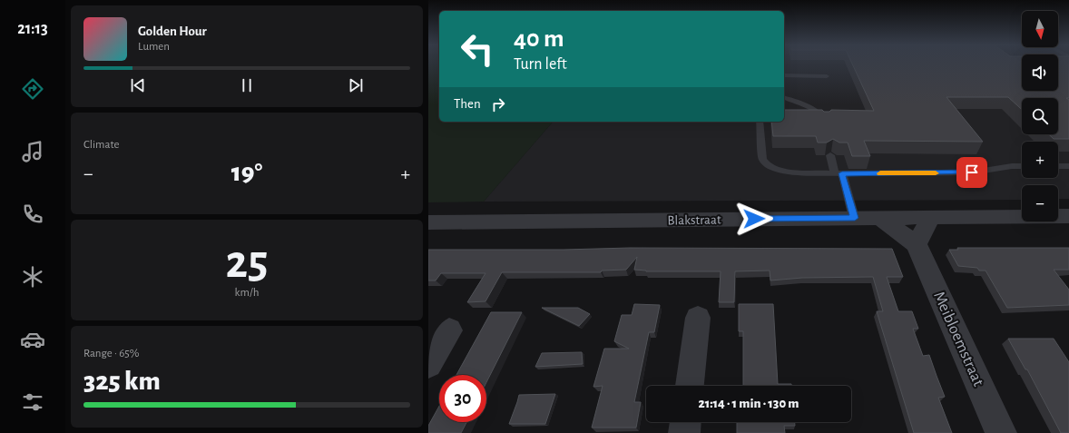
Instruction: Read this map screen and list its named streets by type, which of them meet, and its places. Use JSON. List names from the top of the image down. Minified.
{"streets":{"street":["Blakstraat","Meibloemstraat"]},"crossings":[["Blakstraat","Meibloemstraat"]],"north":"bottom","page":{"tabs":"21:13","map_buttons":["+","−"],"turn":["40 m","Turn left"],"song":["Golden Hour","Lumen"],"then":"Then","tile":["Climate",["25","km/h"],["Range · 65%","325 km"]],"heat":["−","19°","+"],"limit":"30","trip":"21:14 · 1 min · 130 m"}}
